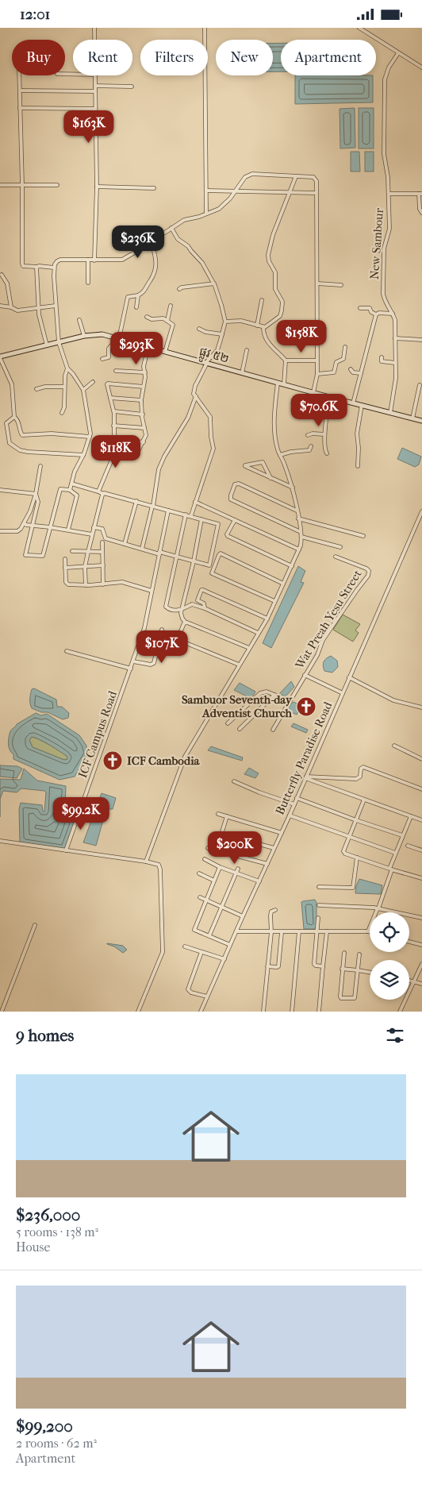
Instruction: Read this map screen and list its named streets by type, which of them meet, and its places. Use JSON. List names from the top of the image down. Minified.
{"streets":{"street":["New Sambour","ផ្លូវ ៥២","Wat Preah Yesu Street","ICF Campus Road","Butterfly Paradise Road"]},"crossings":[["New Sambour","ផ្លូវ ៥២"]],"places":{"church":["Sambuor Seventh-day Adventist Church","ICF Cambodia"]},"page":{"status":"12:01","chip":["Buy","Rent","Filters","New","Apartment"],"price":["$163K","$236K","$158K","$293K","$70.6K","$118K","$107K","$99.2K","$200K"],"heading":"9 homes","list":[{"name":"$236,000","note":"5 rooms · 138 m² · House"},{"name":"$99,200","note":"2 rooms · 62 m² · Apartment"}]}}
